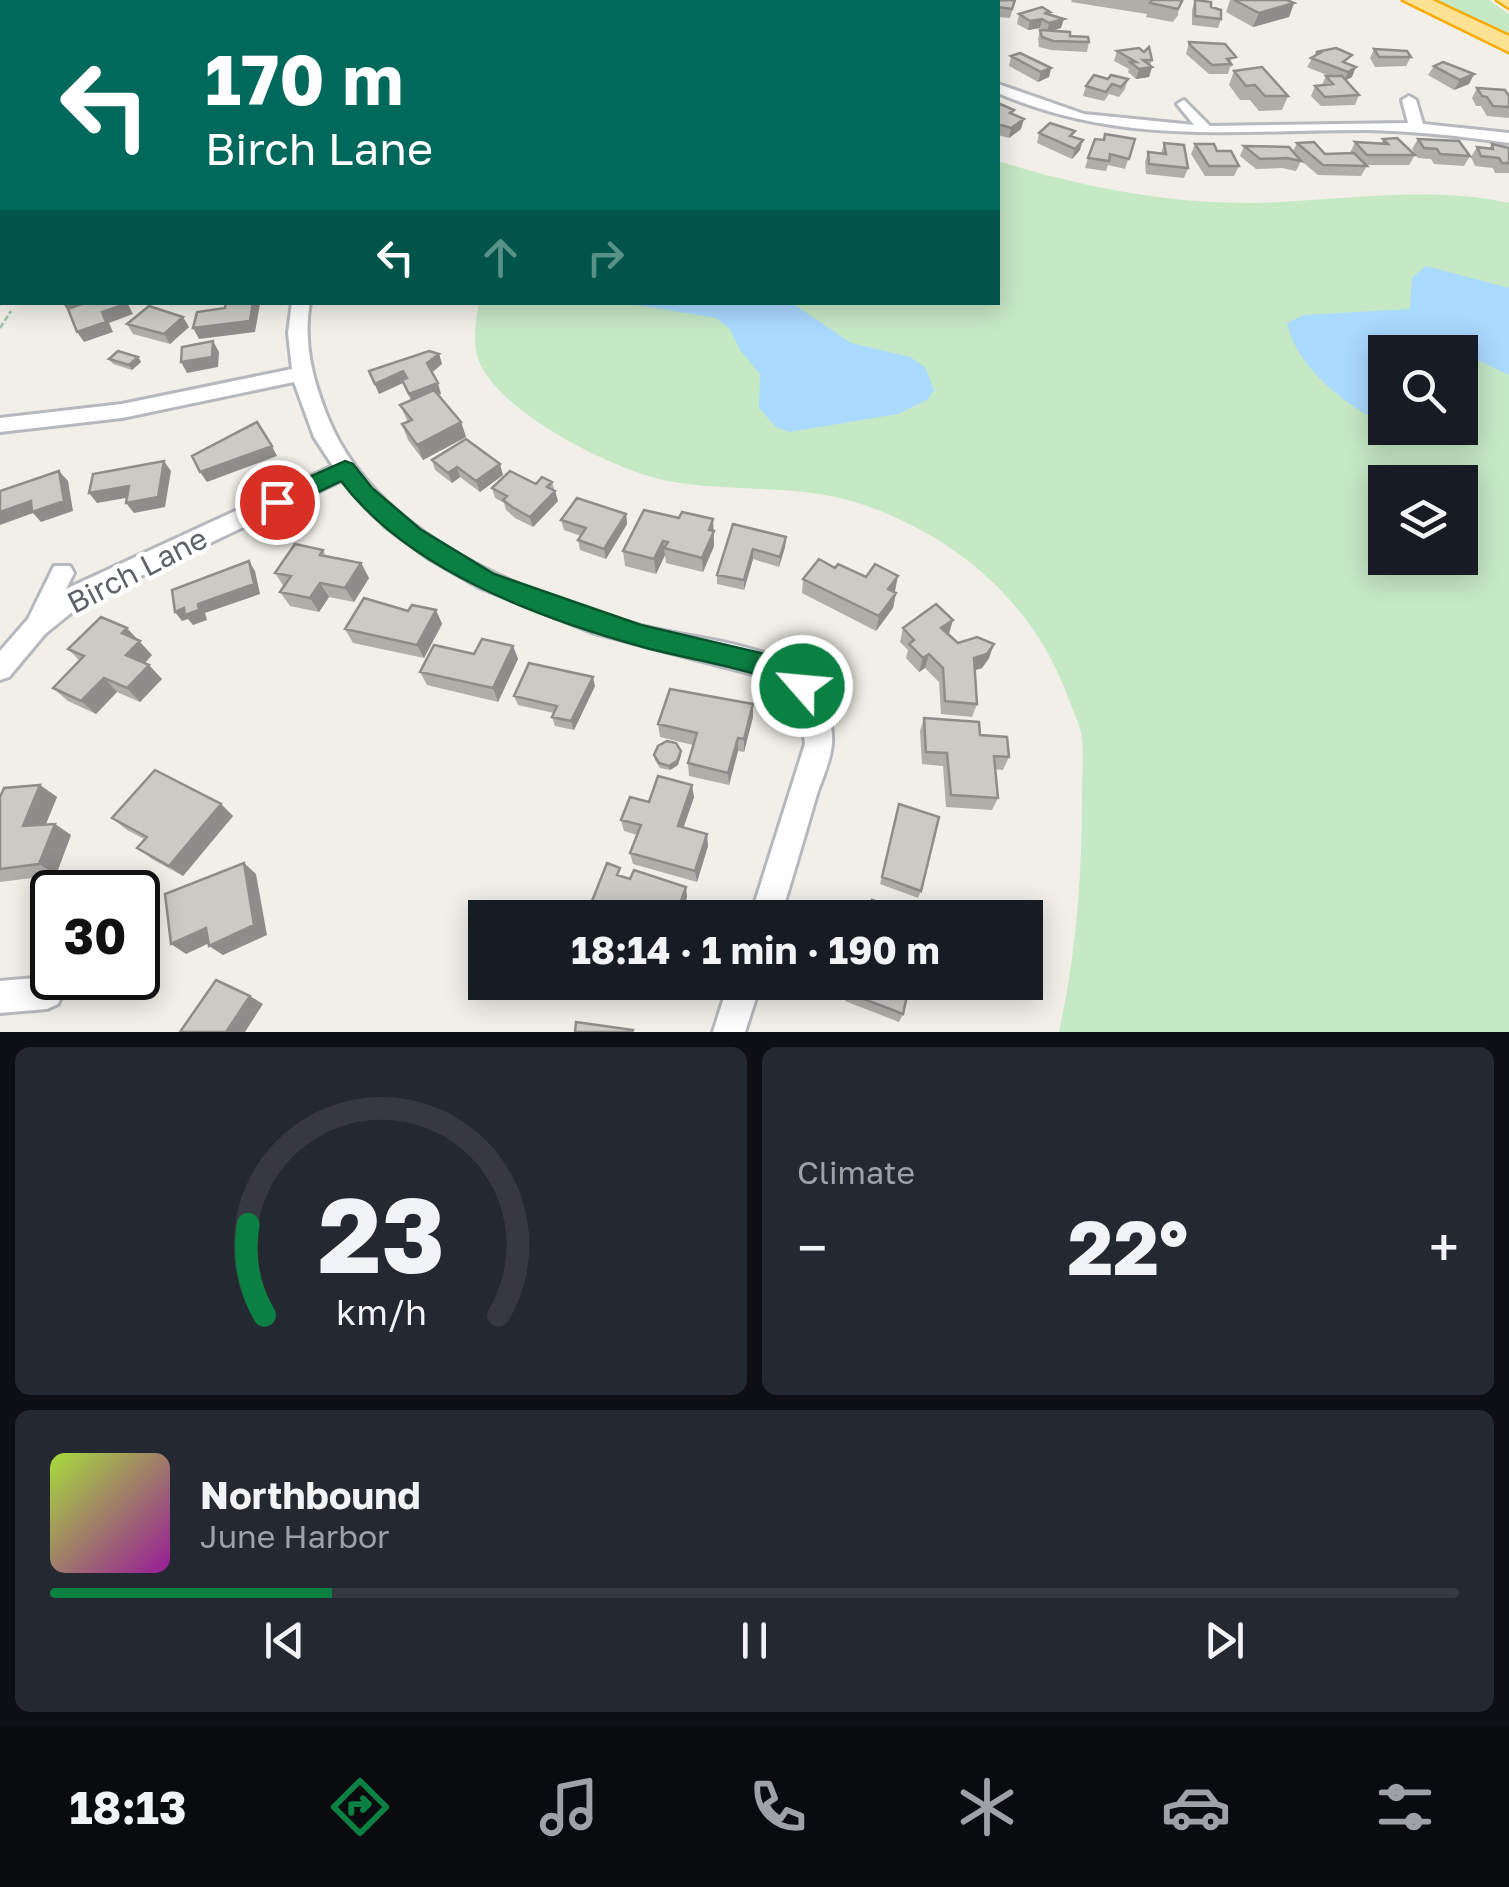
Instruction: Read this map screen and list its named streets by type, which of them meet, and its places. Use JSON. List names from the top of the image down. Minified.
{"streets":{"street":["Birch Lane"]},"page":{"turn":["170 m","Birch Lane"],"limit":"30","trip":"18:14 · 1 min · 190 m","tile":"Climate","heat":["−","22°","+"],"song":["Northbound","June Harbor"],"tabs":"18:13","gauge":["23","km/h"]}}
